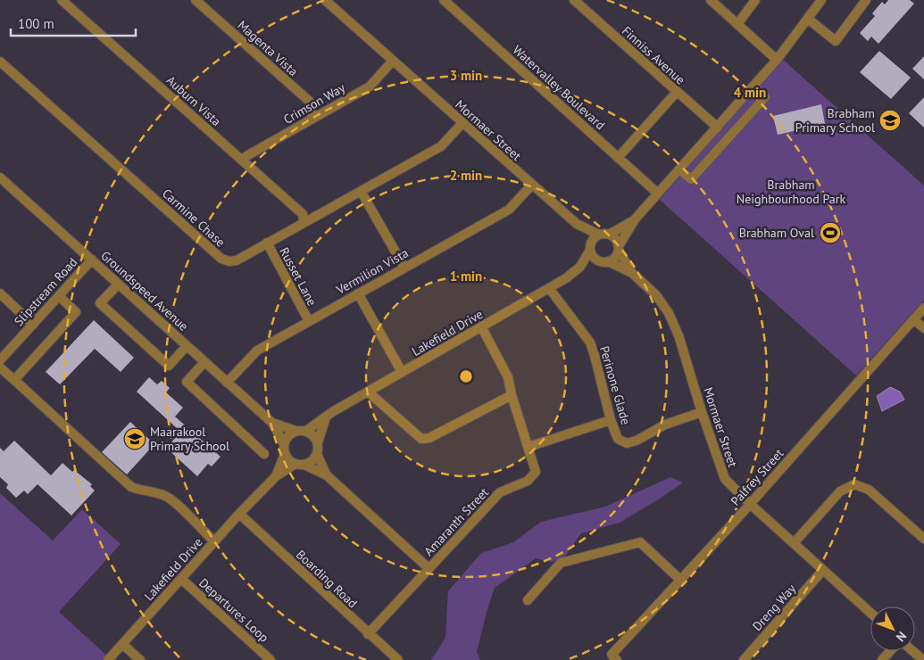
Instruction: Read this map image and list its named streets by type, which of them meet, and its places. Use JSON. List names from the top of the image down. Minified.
{"streets":{"street":["Magenta Vista","Finniss Avenue","Watervalley Boulevard","Auburn Vista","Crimson Way","Mormaer Street","Carmine Chase","Vermilion Vista","Russet Lane","Groundspeed Avenue","Slipstream Road","Lakefield Drive","Perinone Glade","Palfrey Street","Amaranth Street","Boarding Road","Dreng Way","Departures Loop"]},"crossings":[["Magenta Vista","Crimson Way"],["Auburn Vista","Crimson Way"],["Auburn Vista","Carmine Chase"],["Crimson Way","Mormaer Street"],["Mormaer Street","Carmine Chase"],["Mormaer Street","Vermilion Vista"],["Mormaer Street","Lakefield Drive"],["Mormaer Street","Perinone Glade"],["Mormaer Street","Palfrey Street"],["Mormaer Street","Dreng Way"],["Carmine Chase","Russet Lane"],["Vermilion Vista","Russet Lane"],["Vermilion Vista","Groundspeed Avenue"],["Groundspeed Avenue","Slipstream Road"],["Groundspeed Avenue","Lakefield Drive"],["Lakefield Drive","Perinone Glade"],["Lakefield Drive","Amaranth Street"],["Lakefield Drive","Boarding Road"],["Lakefield Drive","Departures Loop"],["Amaranth Street","Boarding Road"]],"parks":["Brabham Neighbourhood Park"],"places":{"school or university":["Brabham Primary School","Maarakool Primary School"],"sports":["Brabham Oval"]},"scale_bar":"100 m","north":"bottom right","rings":["3 min","4 min","2 min","1 min"]}
